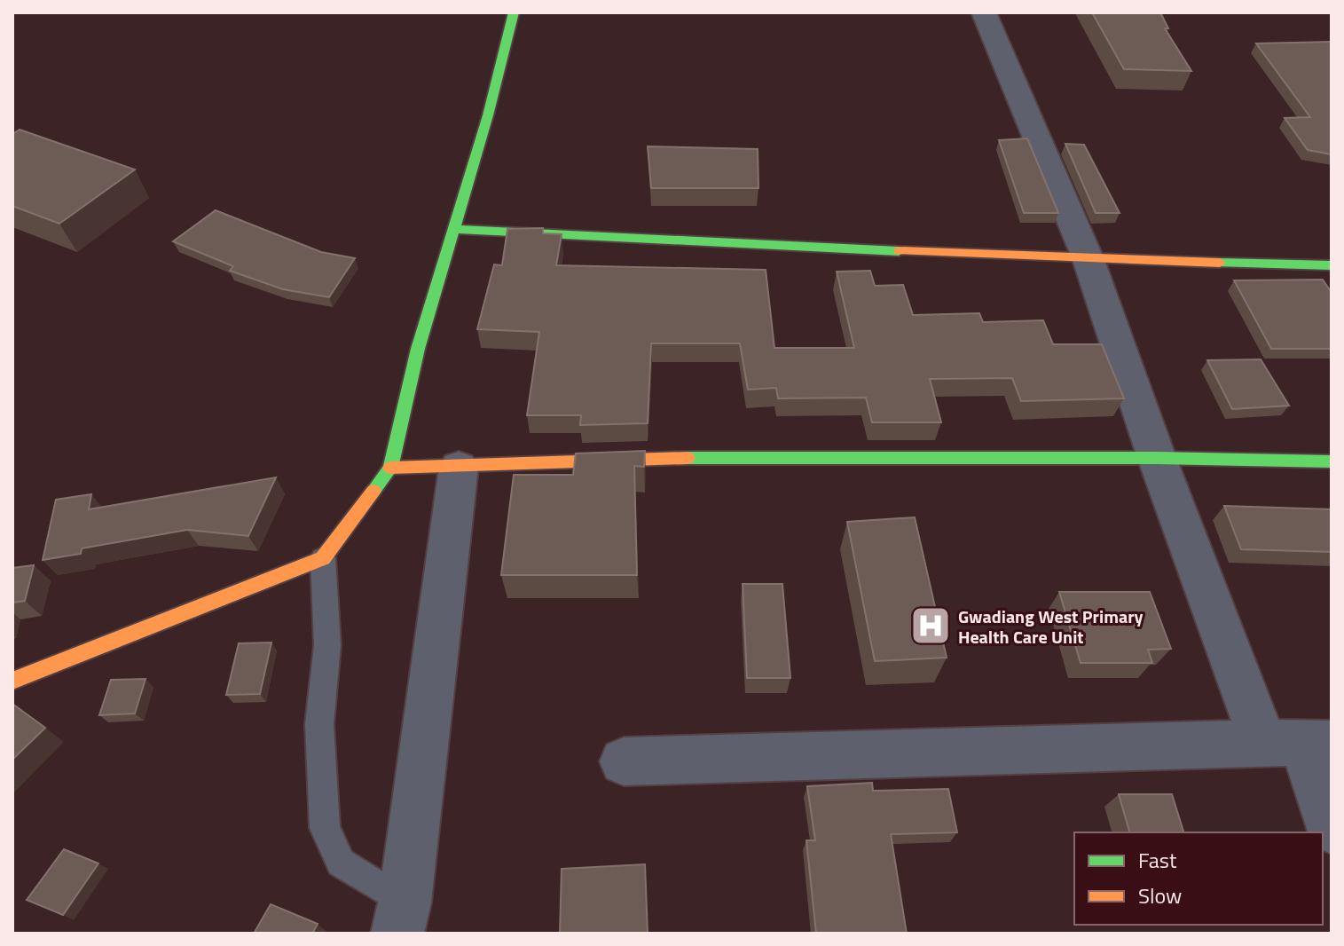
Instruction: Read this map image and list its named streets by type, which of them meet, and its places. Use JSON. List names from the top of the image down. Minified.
{"places":{"hospital":["Gwadiang West Primary Health Care Unit"]},"legend":["Fast","Slow"]}
